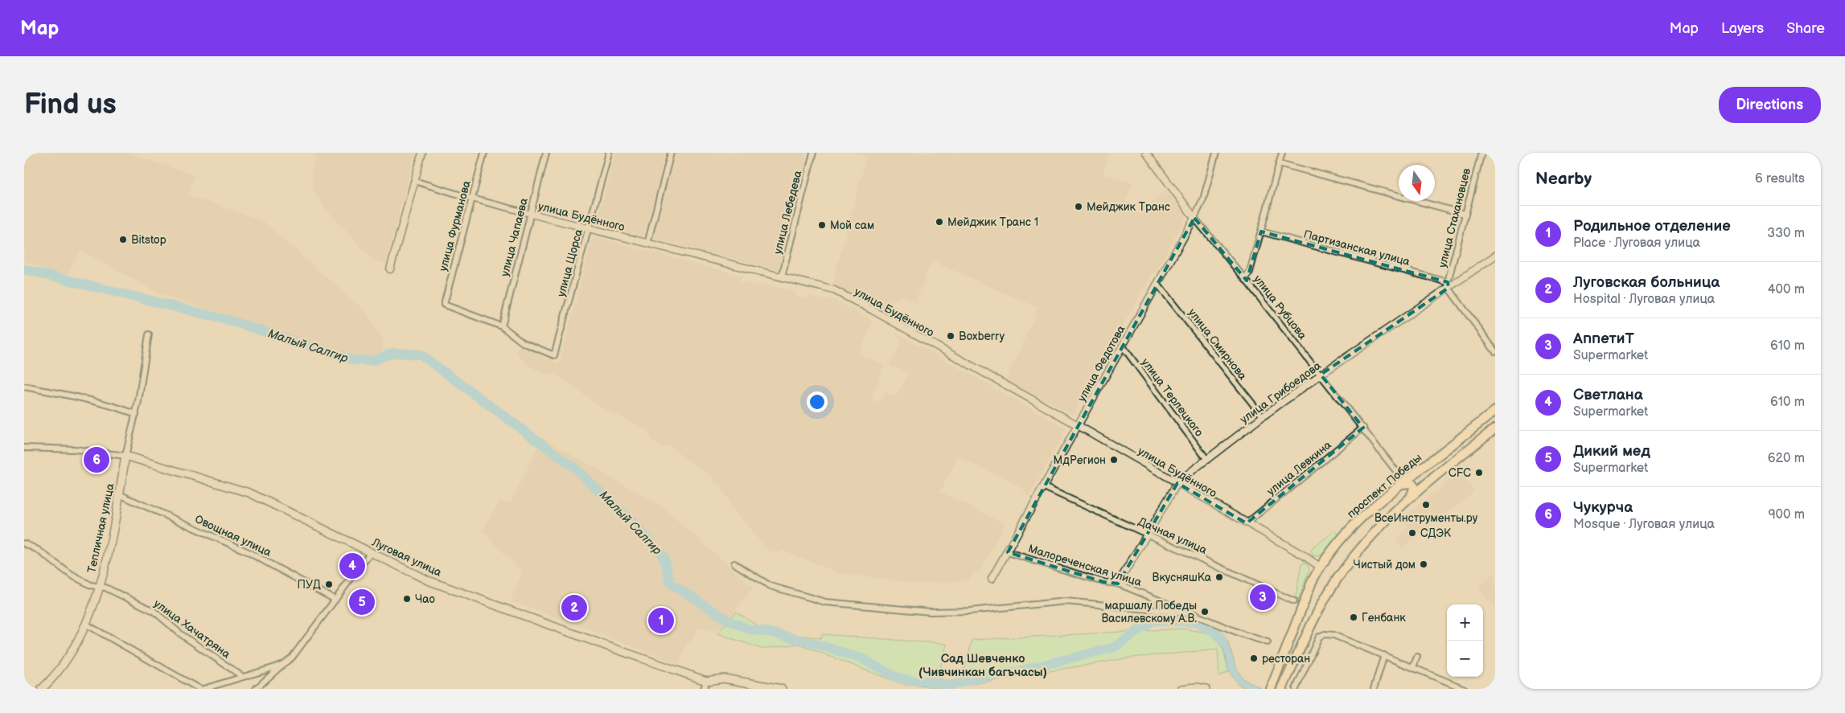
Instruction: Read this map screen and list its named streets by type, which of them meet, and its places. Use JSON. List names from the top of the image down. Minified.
{"streets":{"main road":["проспект Победы","Тепличная улица","Луговая улица"],"street":["улица Лебедева","улица Будённого","улица Стахановцев","улица Фурманова","улица Чапаева","Партизанская улица","улица Щорса","улица Рубцова","улица Смирнова","улица Федотова","улица Грибоедова","улица Терлецкого","улица Левкина","Овощная улица","Дачная улица","Малореченская улица","улица Хачатряна"]},"crossings":[["улица Лебедева","улица Будённого"],["улица Будённого","улица Фурманова"],["улица Будённого","улица Чапаева"],["улица Будённого","улица Щорса"],["улица Будённого","улица Федотова"],["улица Будённого","улица Грибоедова"],["улица Будённого","улица Левкина"],["улица Будённого","проспект Победы"],["улица Стахановцев","Партизанская улица"],["улица Стахановцев","улица Грибоедова"],["улица Фурманова","улица Чапаева"],["улица Фурманова","улица Щорса"],["улица Чапаева","улица Щорса"],["Партизанская улица","улица Грибоедова"],["улица Рубцова","улица Федотова"],["улица Рубцова","улица Грибоедова"],["улица Рубцова","улица Левкина"],["улица Смирнова","улица Федотова"],["улица Смирнова","улица Грибоедова"],["улица Федотова","улица Терлецкого"],["улица Федотова","Дачная улица"],["улица Федотова","Малореченская улица"],["улица Грибоедова","улица Терлецкого"],["улица Грибоедова","Дачная улица"],["улица Грибоедова","Малореченская улица"],["Тепличная улица","Овощная улица"],["Тепличная улица","Луговая улица"],["Тепличная улица","улица Хачатряна"]],"districts":["Сад Шевченко (Чивчинкан багъчасы)"],"water":["Малый Салгир"],"places":["Мейджик Транс","Мейджик Транс 1","Мой сам","Bitstop","Boxberry","МдРегион","CFC","ВсеИнструменты.ру","СДЭК","Чистый дом","ВкусняшКа","ПУД","Чао","маршалу Победы Василевскому А.В.","Генбанк","ресторан"],"north":"bottom","page":{"header":"Map","nav":["Map","Layers","Share"],"buttons":"Directions","title":"Find us","heading":["Nearby","6 results"],"list":[{"mark":"1","name":"Родильное отделение","note":"Place · Луговая улица","value":"330 m"},{"mark":"2","name":"Луговская больница","note":"Hospital · Луговая улица","value":"400 m"},{"mark":"3","name":"АппетиТ","note":"Supermarket","value":"610 m"},{"mark":"4","name":"Светлана","note":"Supermarket","value":"610 m"},{"mark":"5","name":"Дикий мед","note":"Supermarket","value":"620 m"},{"mark":"6","name":"Чукурча","note":"Mosque · Луговая улица","value":"900 m"}],"pins":["6","4","3","5","2","1"],"map_buttons":["+","−"]}}
